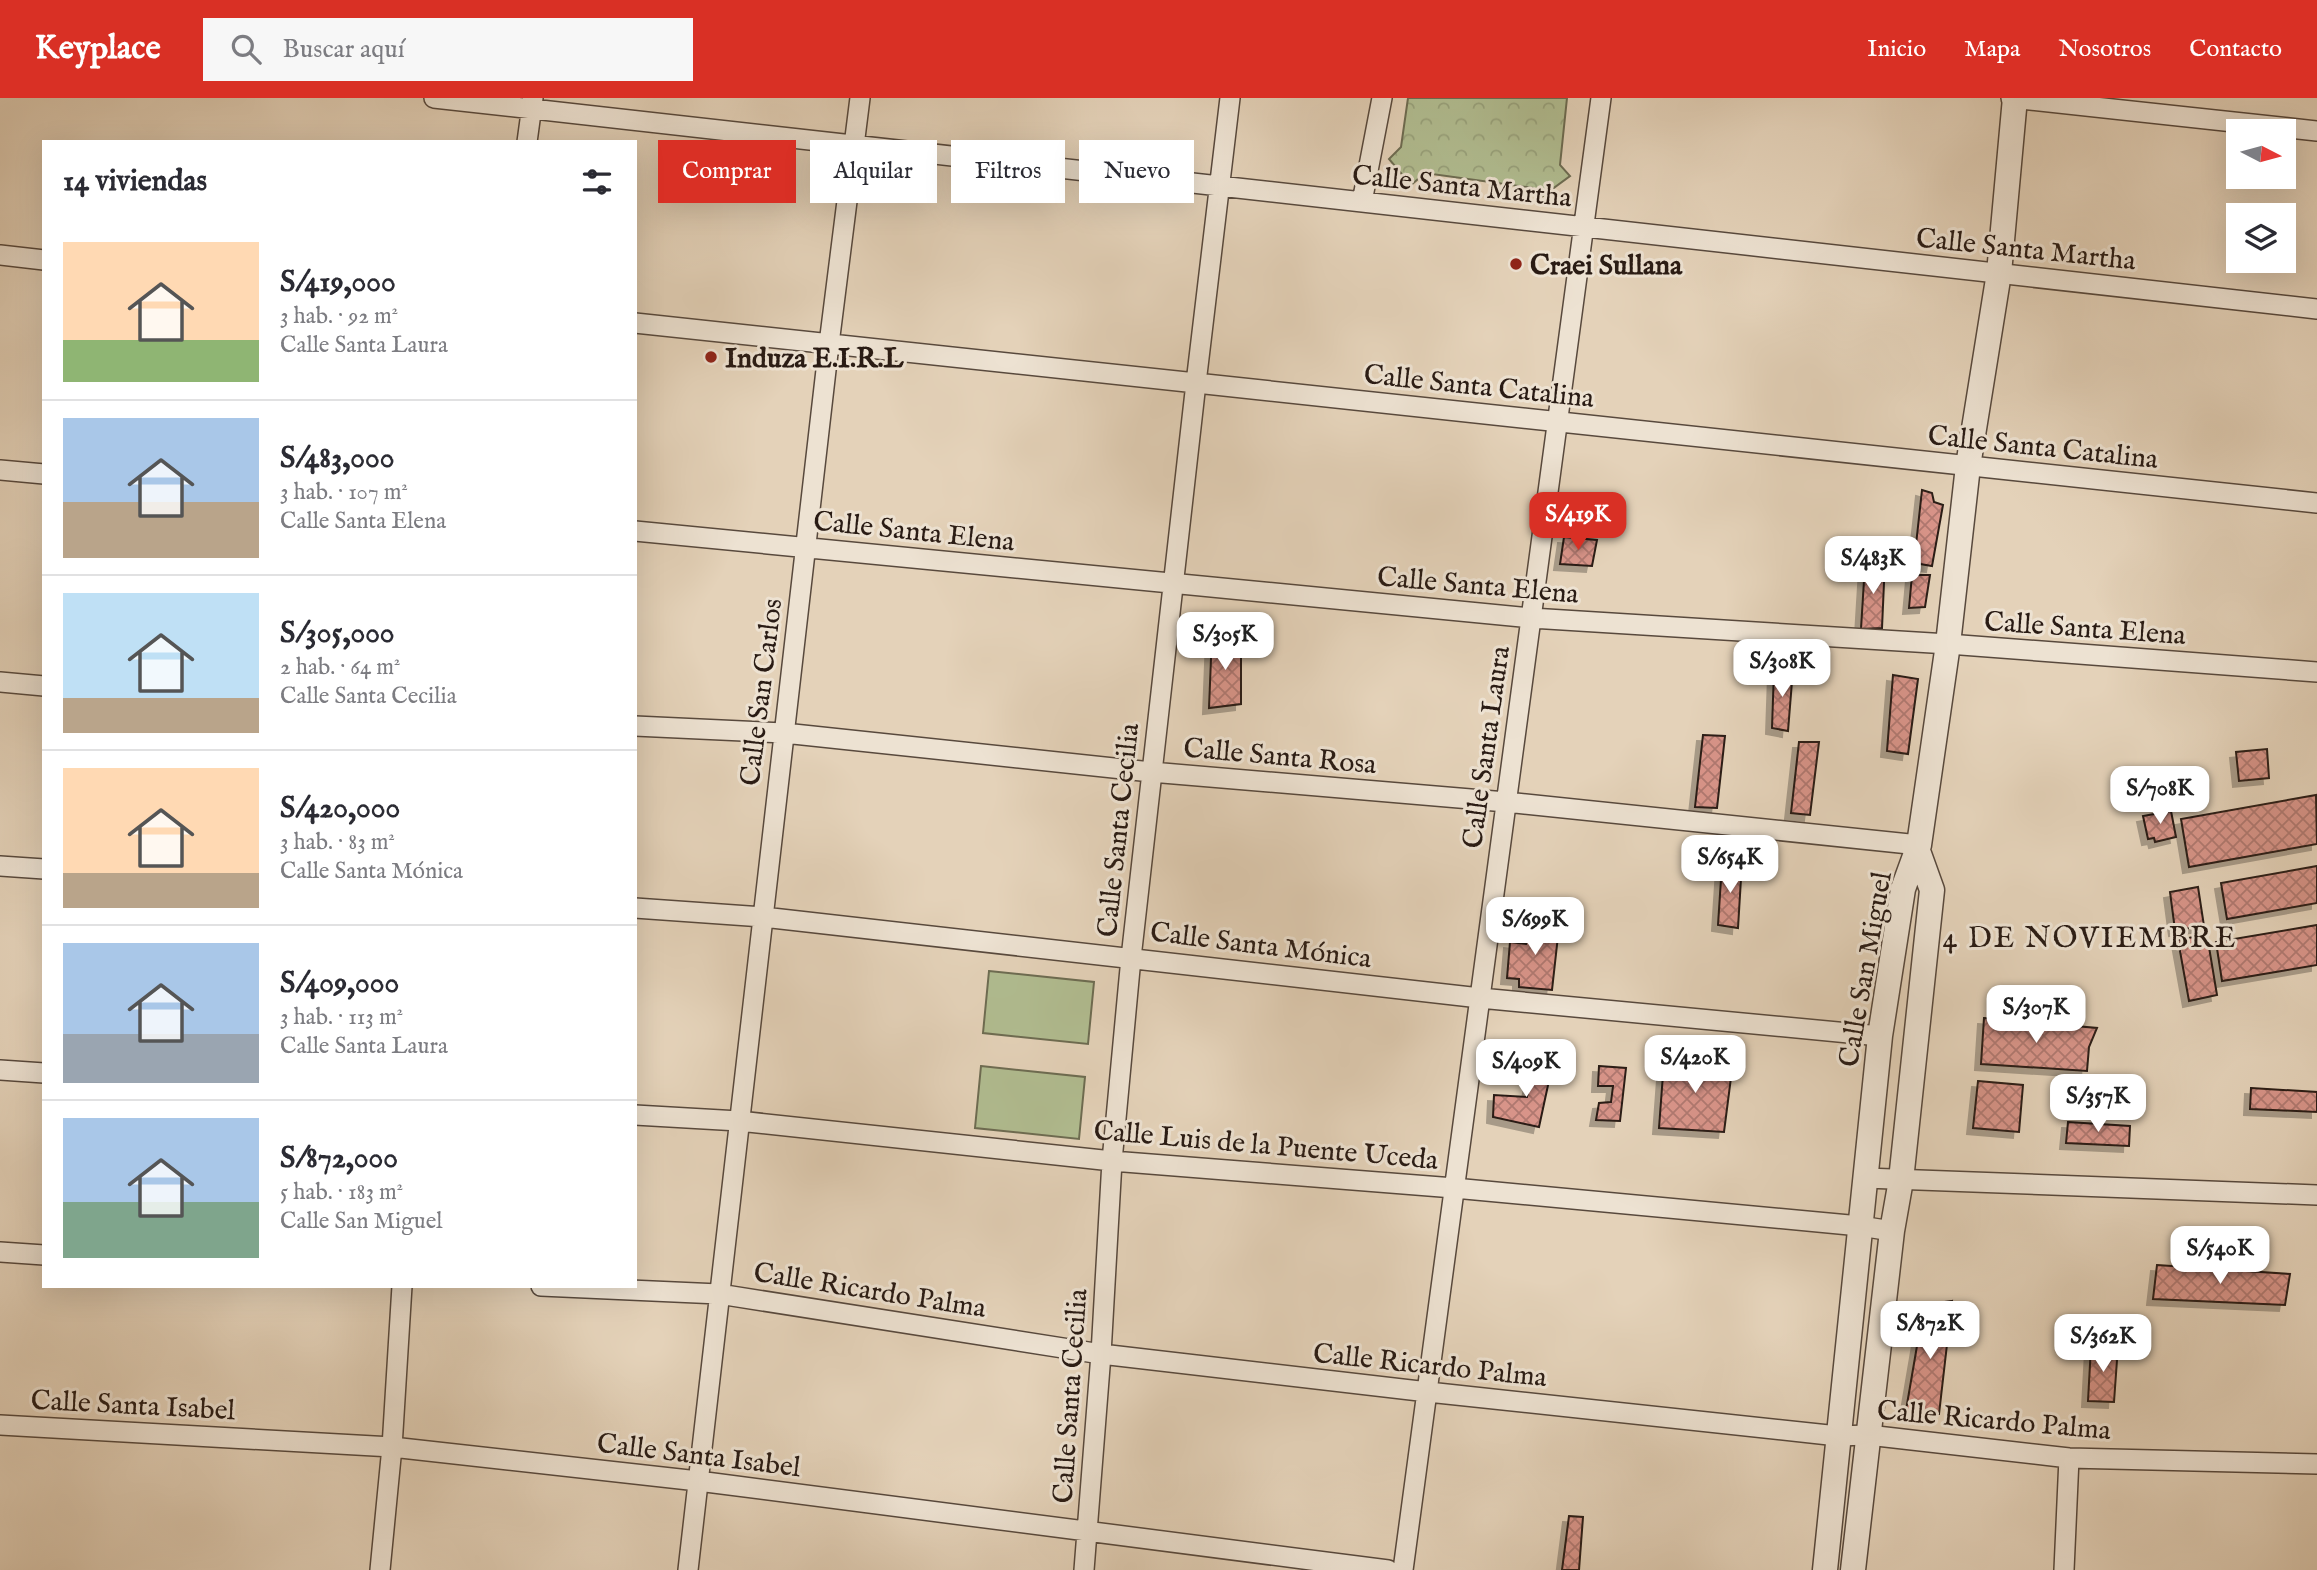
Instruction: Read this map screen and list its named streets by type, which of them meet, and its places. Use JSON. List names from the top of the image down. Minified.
{"streets":{"street":["Calle Santa Martha","Calle Santa Catalina","Calle Santa Elena","Calle San Carlos","Calle Santa Laura","Calle Santa Rosa","Calle Santa Cecilia","Calle Santa Mónica","Calle San Miguel","Calle Luis de la Puente Uceda","Calle Ricardo Palma","Calle Santa Isabel"]},"crossings":[["Calle Santa Martha","Calle Santa Laura"],["Calle Santa Martha","Calle Santa Cecilia"],["Calle Santa Catalina","Calle San Carlos"],["Calle Santa Catalina","Calle Santa Laura"],["Calle Santa Catalina","Calle Santa Cecilia"],["Calle Santa Elena","Calle San Carlos"],["Calle Santa Elena","Calle Santa Laura"],["Calle Santa Elena","Calle Santa Cecilia"],["Calle San Carlos","Calle Santa Rosa"],["Calle San Carlos","Calle Santa Mónica"],["Calle San Carlos","Calle Luis de la Puente Uceda"],["Calle San Carlos","Calle Ricardo Palma"],["Calle San Carlos","Calle Santa Isabel"],["Calle Santa Laura","Calle Santa Rosa"],["Calle Santa Laura","Calle Santa Mónica"],["Calle Santa Laura","Calle Luis de la Puente Uceda"],["Calle Santa Laura","Calle Ricardo Palma"],["Calle Santa Rosa","Calle Santa Cecilia"],["Calle Santa Rosa","Calle San Miguel"],["Calle Santa Cecilia","Calle Santa Mónica"],["Calle Santa Cecilia","Calle Luis de la Puente Uceda"],["Calle Santa Cecilia","Calle Ricardo Palma"],["Calle Santa Cecilia","Calle Santa Isabel"],["Calle Santa Mónica","Calle San Miguel"],["Calle San Miguel","Calle Luis de la Puente Uceda"],["Calle San Miguel","Calle Ricardo Palma"]],"districts":["4 DE NOVIEMBRE"],"places":["Craei Sullana","Induza E.I.R.L"],"north":"right","page":{"header":"Keyplace","search":"Buscar aquí","nav":["Inicio","Mapa","Nosotros","Contacto"],"chip":["Comprar","Alquilar","Filtros","Nuevo"],"heading":"14 viviendas","list":[{"name":"S/419,000","note":"3 hab. · 92 m² · Calle Santa Laura"},{"name":"S/483,000","note":"3 hab. · 107 m² · Calle Santa Elena"},{"name":"S/305,000","note":"2 hab. · 64 m² · Calle Santa Cecilia"},{"name":"S/420,000","note":"3 hab. · 83 m² · Calle Santa Mónica"},{"name":"S/409,000","note":"3 hab. · 113 m² · Calle Santa Laura"},{"name":"S/872,000","note":"5 hab. · 183 m² · Calle San Miguel"}],"price":["S/419K","S/483K","S/305K","S/308K","S/708K","S/654K","S/699K","S/307K","S/420K","S/409K","S/357K","S/540K","S/872K","S/362K"]}}
